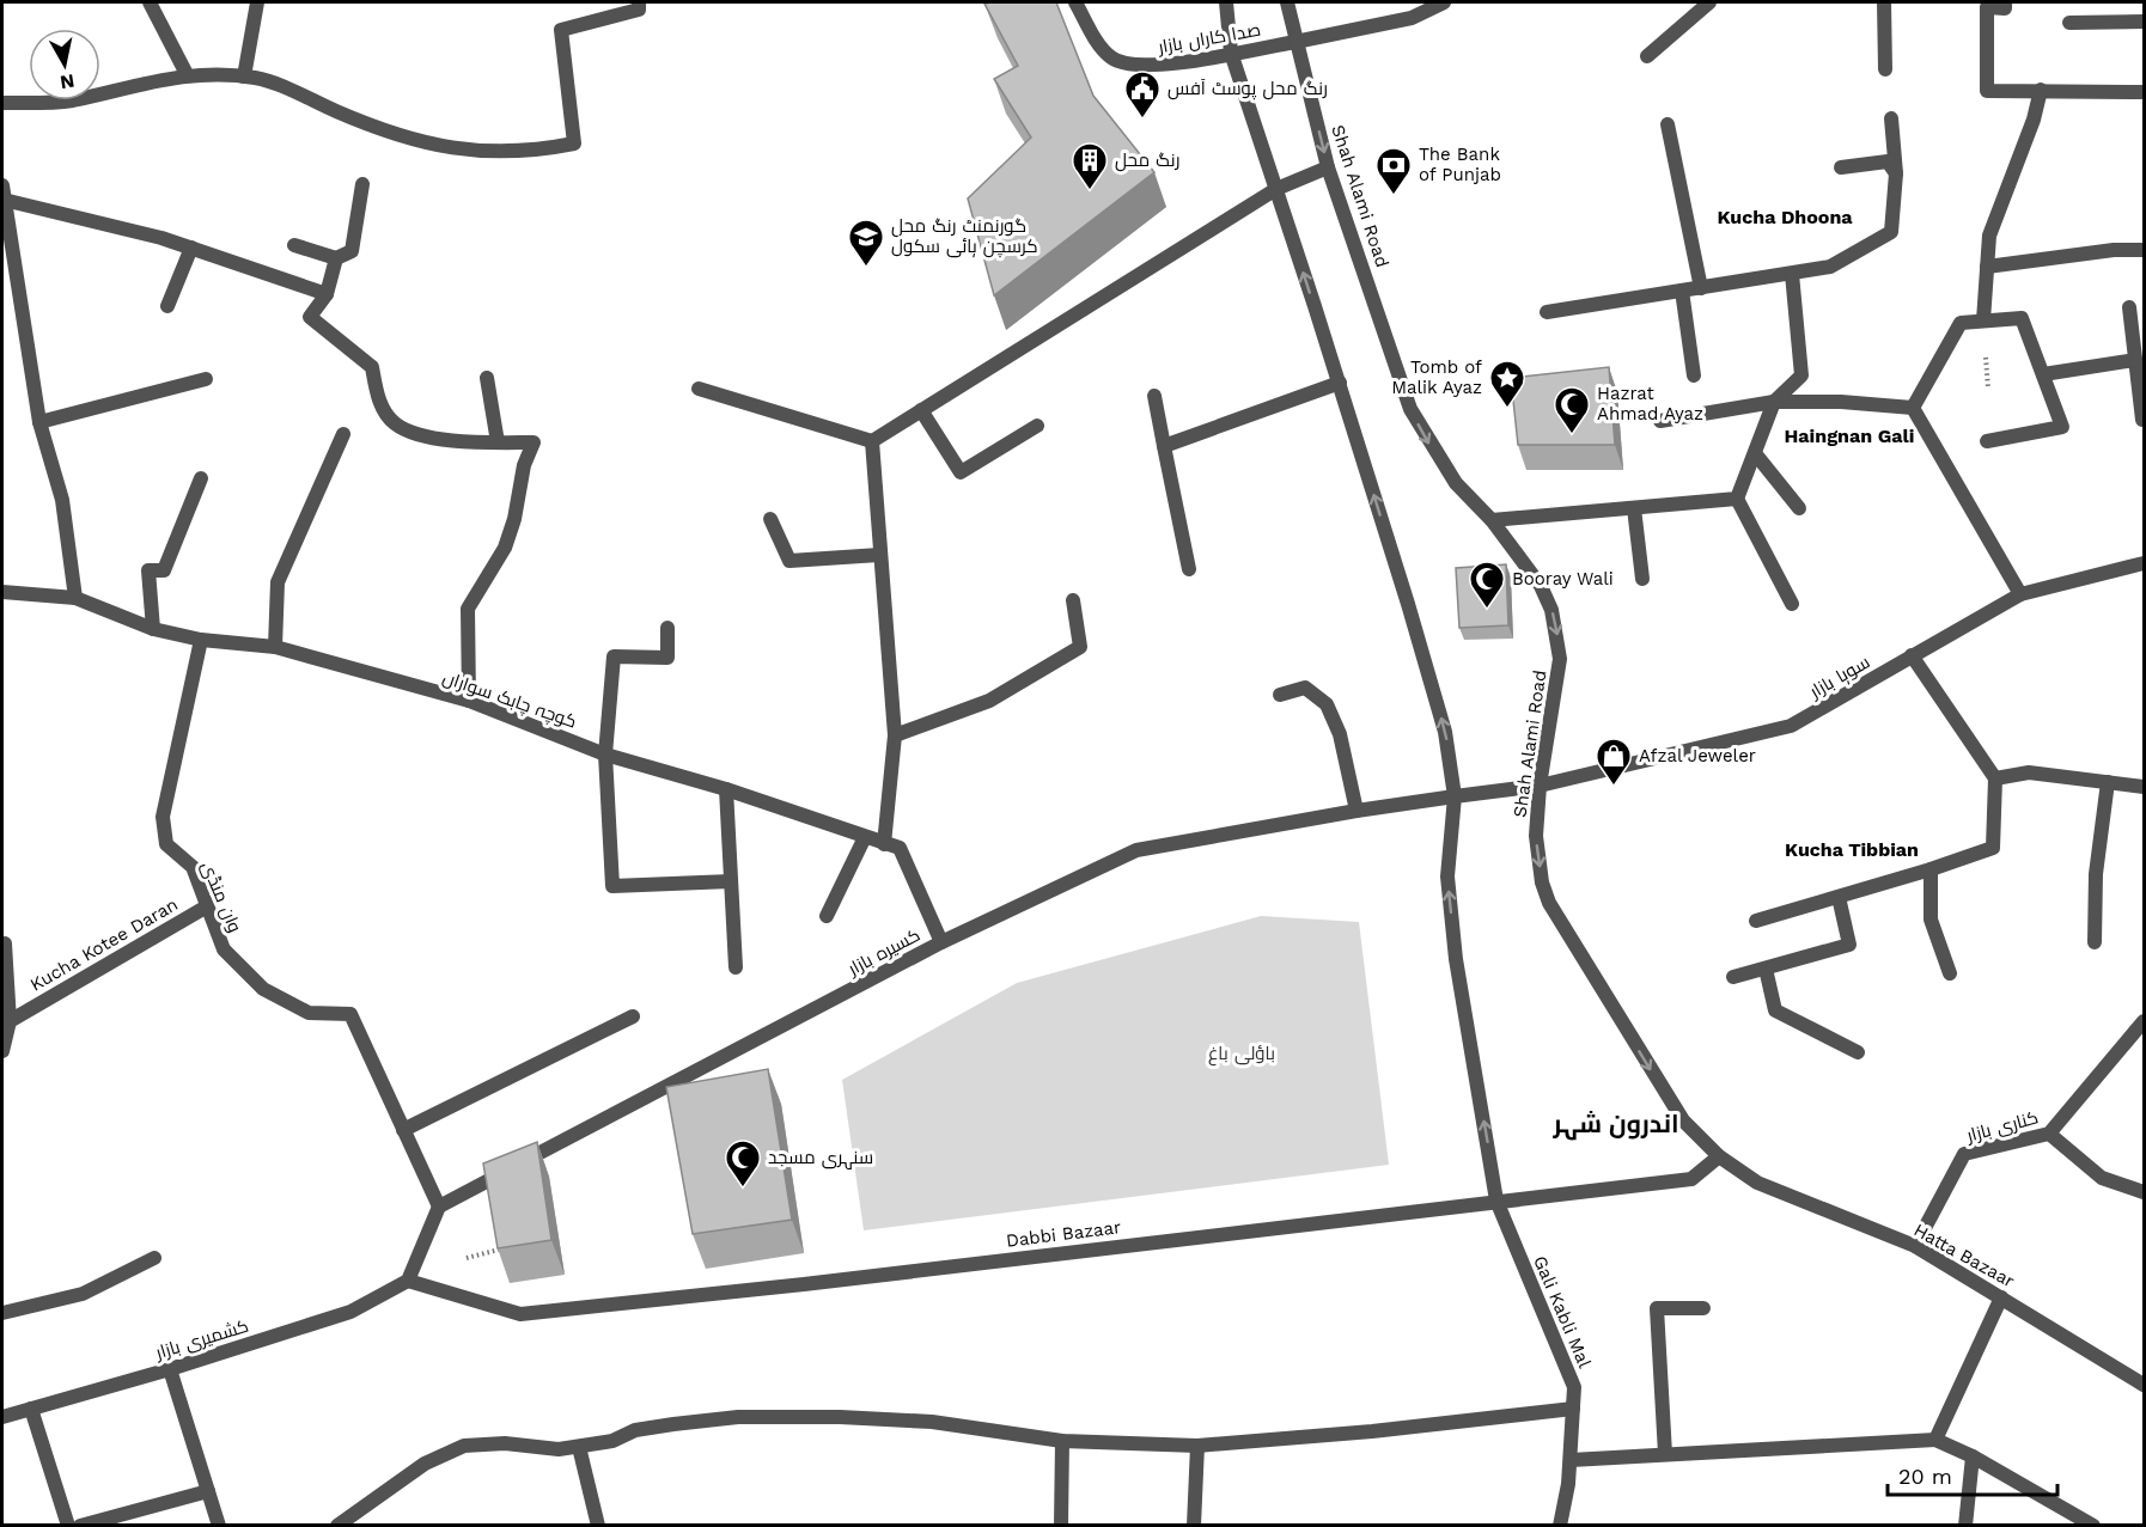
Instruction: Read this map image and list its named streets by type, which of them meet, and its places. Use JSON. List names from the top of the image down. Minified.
{"streets":{"street":["صدا کاراں بازار","Shah Alami Road","سوہا بازار","کوچہ چابک سواراں","وان منڈی","Kucha Kotee Daran","کسیرہ بازار","کناری بازار","Dabbi Bazaar","Hatta Bazaar","Gali Kabli Mal","کشمیری بازار"]},"crossings":[["صدا کاراں بازار","Shah Alami Road"],["Shah Alami Road","سوہا بازار"],["Shah Alami Road","Dabbi Bazaar"],["Shah Alami Road","Hatta Bazaar"],["سوہا بازار","کسیرہ بازار"],["کوچہ چابک سواراں","وان منڈی"],["کوچہ چابک سواراں","کسیرہ بازار"],["وان منڈی","Kucha Kotee Daran"],["وان منڈی","کسیرہ بازار"],["کناری بازار","Hatta Bazaar"],["Dabbi Bazaar","Hatta Bazaar"],["Dabbi Bazaar","Gali Kabli Mal"],["Dabbi Bazaar","کشمیری بازار"]],"districts":["Kucha Dhoona","Haingnan Gali","Kucha Tibbian","اندرون شہر"],"parks":["باؤلی باغ"],"places":{"public building":["رنگ محل پوسٹ آفس"],"building":["رنگ محل"],"bank":["The Bank of Punjab"],"school or university":["گورنمنٹ رنگ محل کرسچن ہائی سکول"],"place":["Tomb of Malik Ayaz"],"mosque":["Hazrat Ahmad Ayaz","Booray Wali","سنہری مسجد"],"shop":["Afzal Jeweler"]},"scale_bar":"20 m","north":"bottom"}
